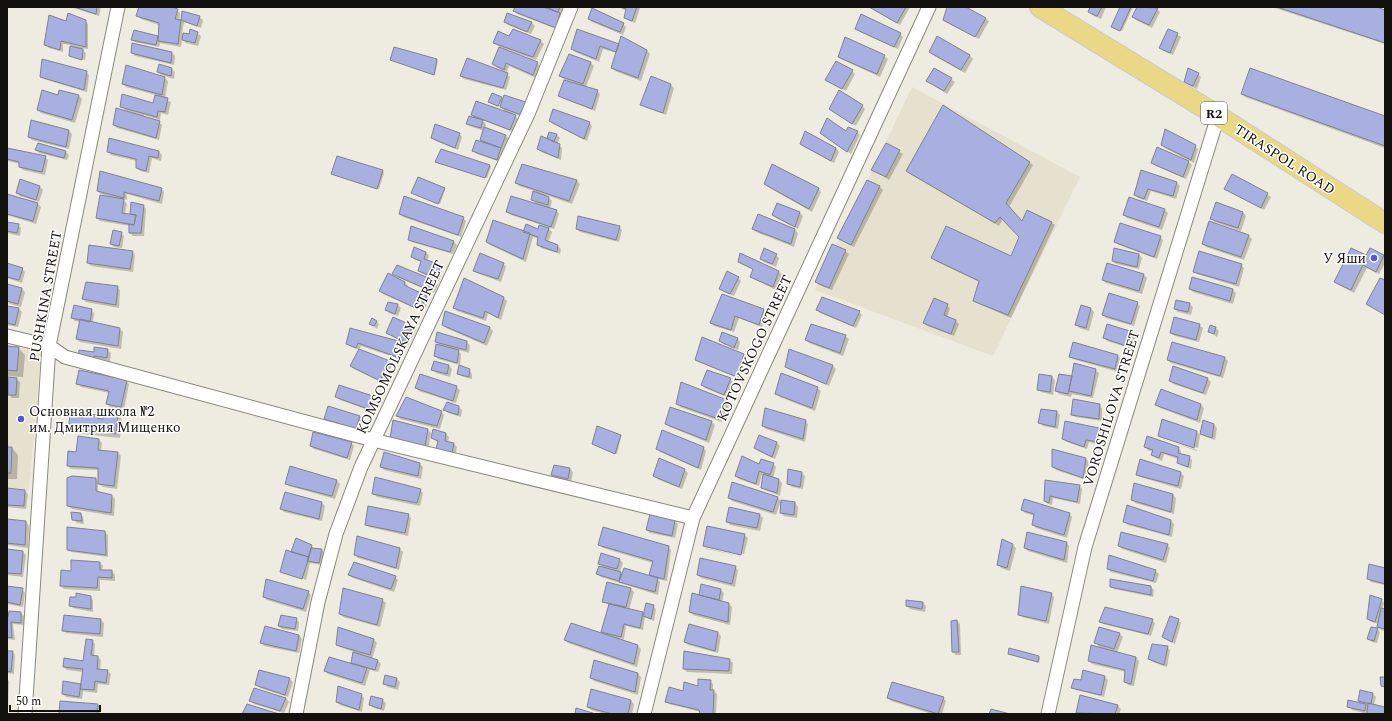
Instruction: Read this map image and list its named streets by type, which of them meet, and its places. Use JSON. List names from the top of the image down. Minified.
{"streets":{"main road":["R2","TIRASPOL ROAD"],"street":["PUSHKINA STREET","KOMSOMOLSKAYA STREET","KOTOVSKOGO STREET","VOROSHILOVA STREET"]},"crossings":[["TIRASPOL ROAD","VOROSHILOVA STREET"]],"places":["У Яши","Основная школа №2 им. Дмитрия Мищенко"],"scale_bar":"50 m"}
